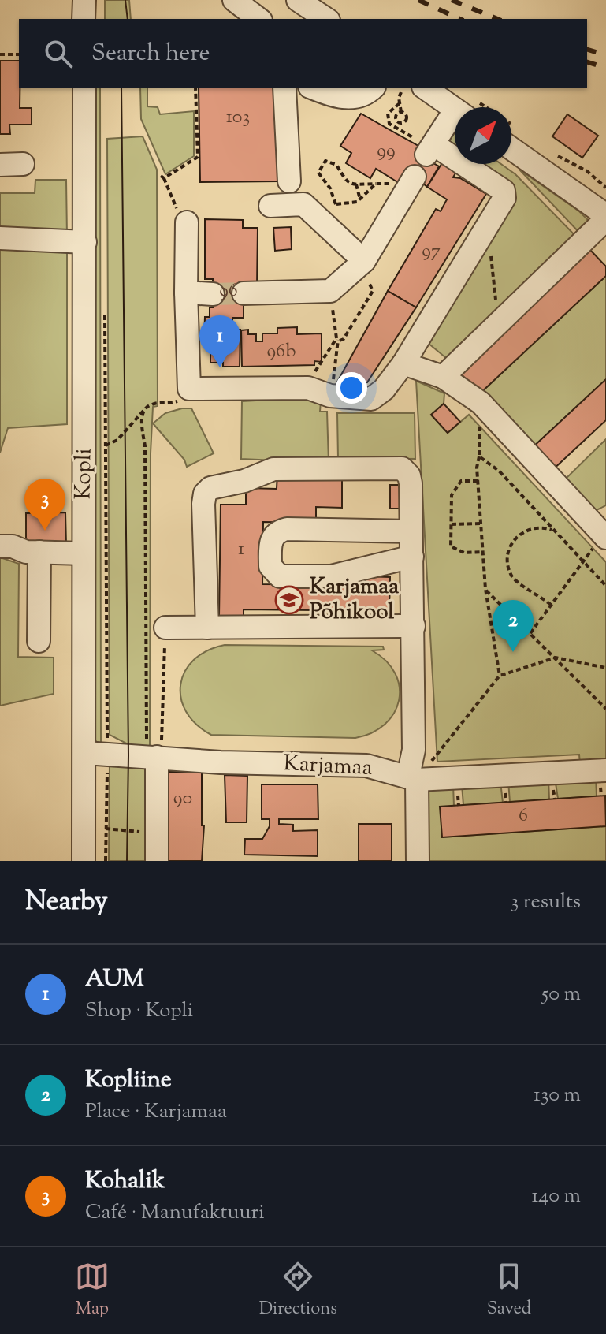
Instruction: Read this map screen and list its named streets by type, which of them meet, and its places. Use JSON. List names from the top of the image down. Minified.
{"streets":{"street":["Kopli","Karjamaa"]},"crossings":[["Kopli","Karjamaa"]],"places":{"school or university":["Karjamaa Põhikool"]},"house_numbers":["103","99","97","96","96b","1","90","6"],"north":"top right","page":{"search":"Search here","pins":["1","3","2"],"heading":["Nearby","3 results"],"list":[{"mark":"1","name":"AUM","note":"Shop · Kopli","value":"50 m"},{"mark":"2","name":"Kopliine","note":"Place · Karjamaa","value":"130 m"},{"mark":"3","name":"Kohalik","note":"Café · Manufaktuuri","value":"140 m"}],"nav":["Map","Directions","Saved"]}}
